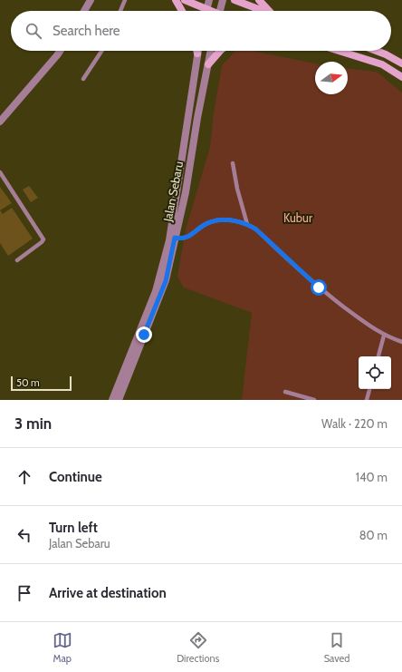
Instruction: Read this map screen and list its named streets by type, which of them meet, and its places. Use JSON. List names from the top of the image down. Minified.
{"streets":{"street":["Jalan Sebaru"]},"parks":["Kubur"],"scale_bar":"50 m","north":"right","page":{"search":"Search here","scale":"50 m","heading":["3 min","Walk · 220 m"],"list":[["Continue","140 m"],["Turn left","Jalan Sebaru","80 m"],"Arrive at destination"],"nav":["Map","Directions","Saved"]}}
